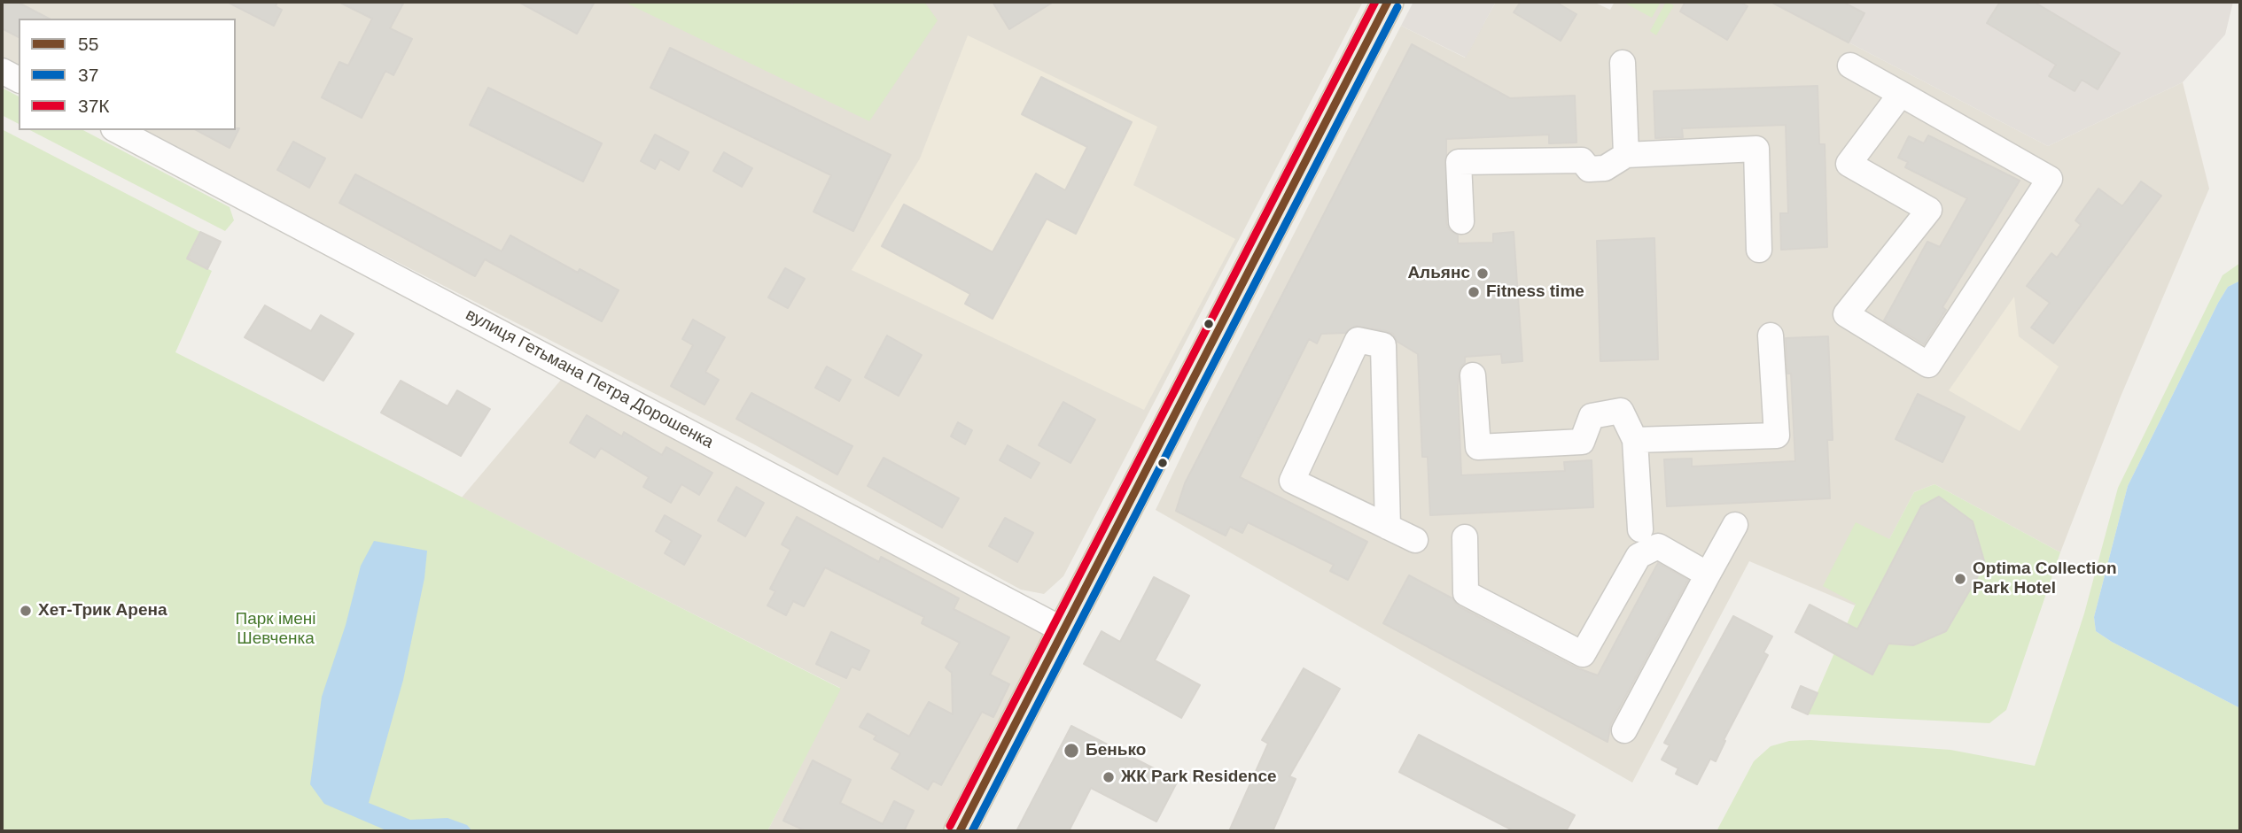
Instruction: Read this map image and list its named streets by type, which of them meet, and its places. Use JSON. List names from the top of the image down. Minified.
{"streets":{"street":["вулиця Гетьмана Петра Дорошенка"]},"parks":["Парк імені Шевченка"],"places":["Альянс","Fitness time","Optima Collection Park Hotel","Хет-Трик Арена","Бенько","ЖК Park Residence"],"lines":["transit line 55","transit line 37К","transit line 37"],"legend":["55","37","37К"]}
